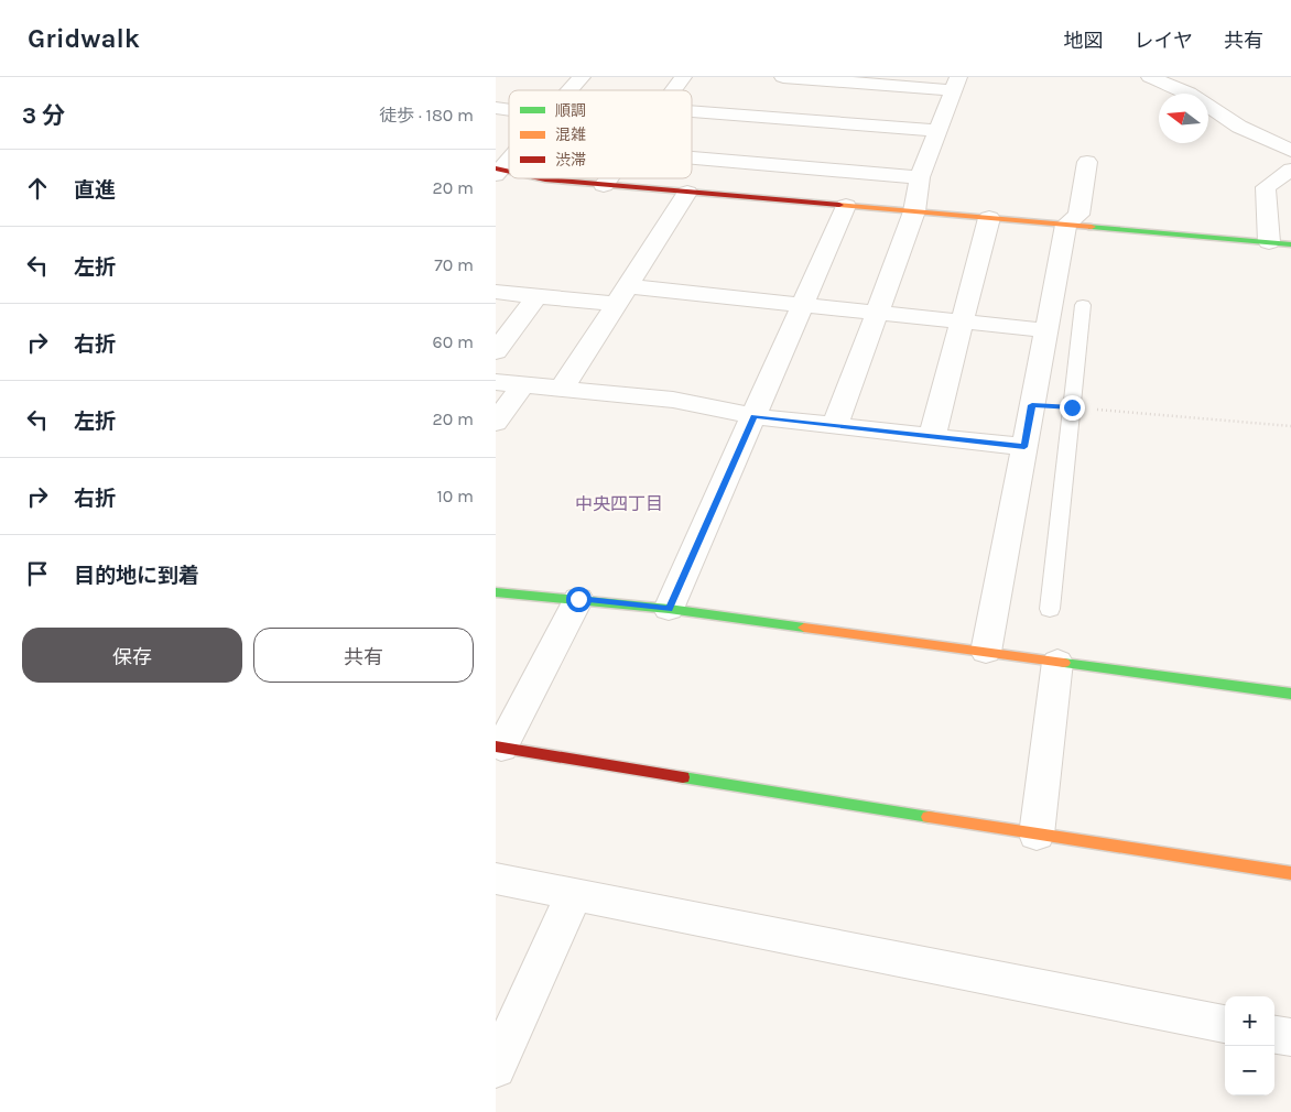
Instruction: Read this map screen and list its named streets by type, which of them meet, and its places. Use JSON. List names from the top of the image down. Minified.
{"districts":["中央四丁目"],"legend":["順調","混雑","渋滞"],"north":"left","page":{"header":"Gridwalk","nav":["地図","レイヤ","共有"],"heading":["3 分","徒歩 · 180 m"],"list":[["直進","20 m"],["左折","70 m"],["右折","60 m"],["左折","20 m"],["右折","10 m"],"目的地に到着"],"buttons":["保存","共有"],"map_buttons":["+","−"]}}
